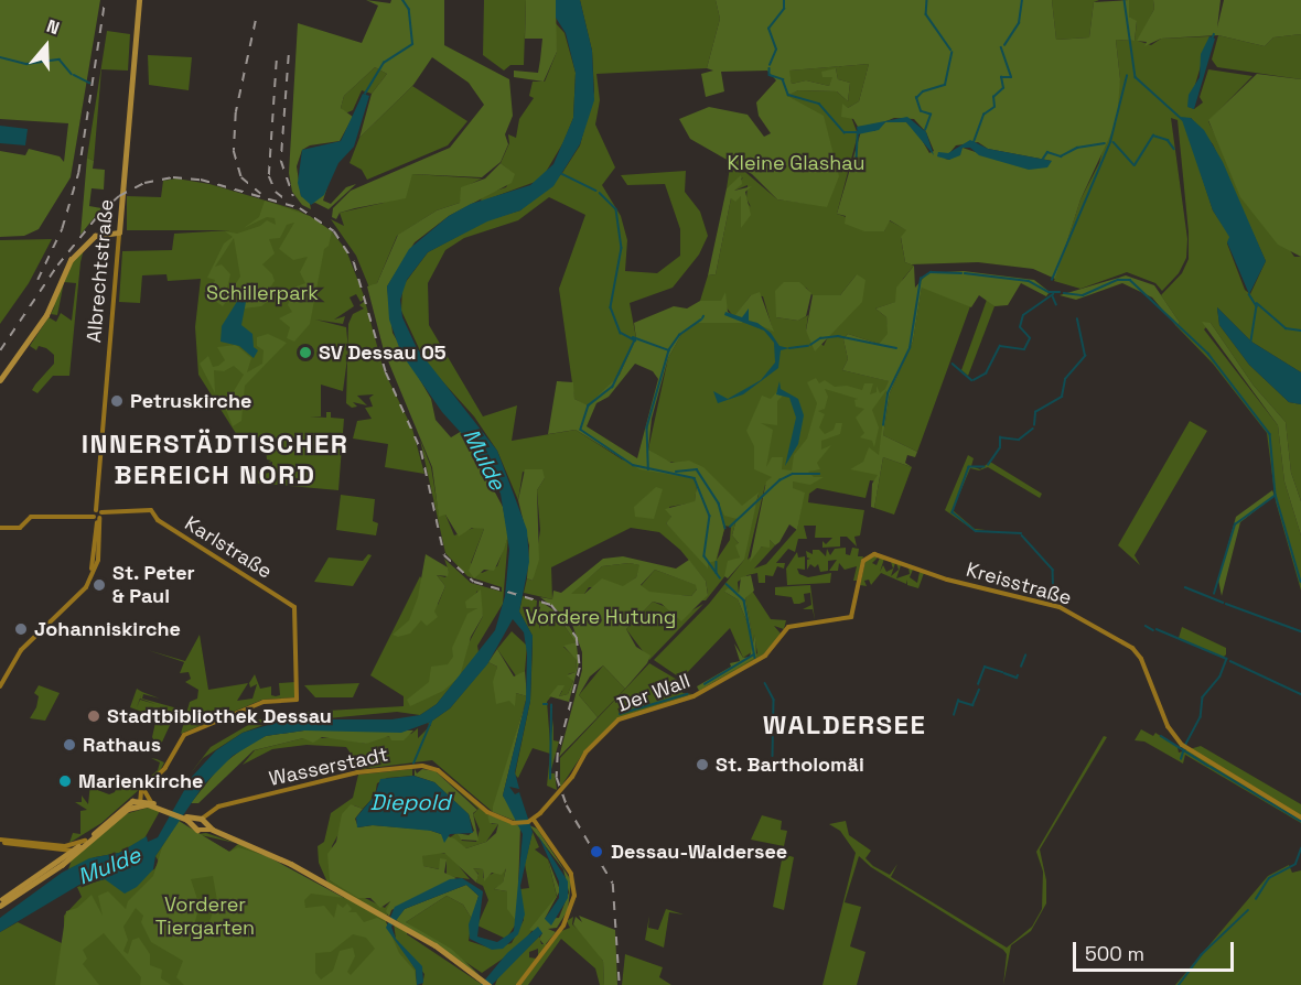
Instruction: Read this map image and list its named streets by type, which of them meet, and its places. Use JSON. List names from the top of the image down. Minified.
{"streets":{"main road":["Albrechtstraße","Karlstraße","Kreisstraße","Der Wall","Wasserstadt"]},"crossings":[["Albrechtstraße","Karlstraße"],["Kreisstraße","Der Wall"],["Der Wall","Wasserstadt"]],"districts":["INNERSTÄDTISCHER BEREICH NORD","WALDERSEE"],"water":["Mulde","Diepold"],"parks":["Kleine Glashau","Schillerpark","Vordere Hutung","Vorderer Tiergarten"],"places":["SV Dessau 05","Petruskirche","St. Peter & Paul","Johanniskirche","Stadtbibliothek Dessau","Rathaus","St. Bartholomäi","Marienkirche","Dessau-Waldersee"],"scale_bar":"500 m","north":"top"}
